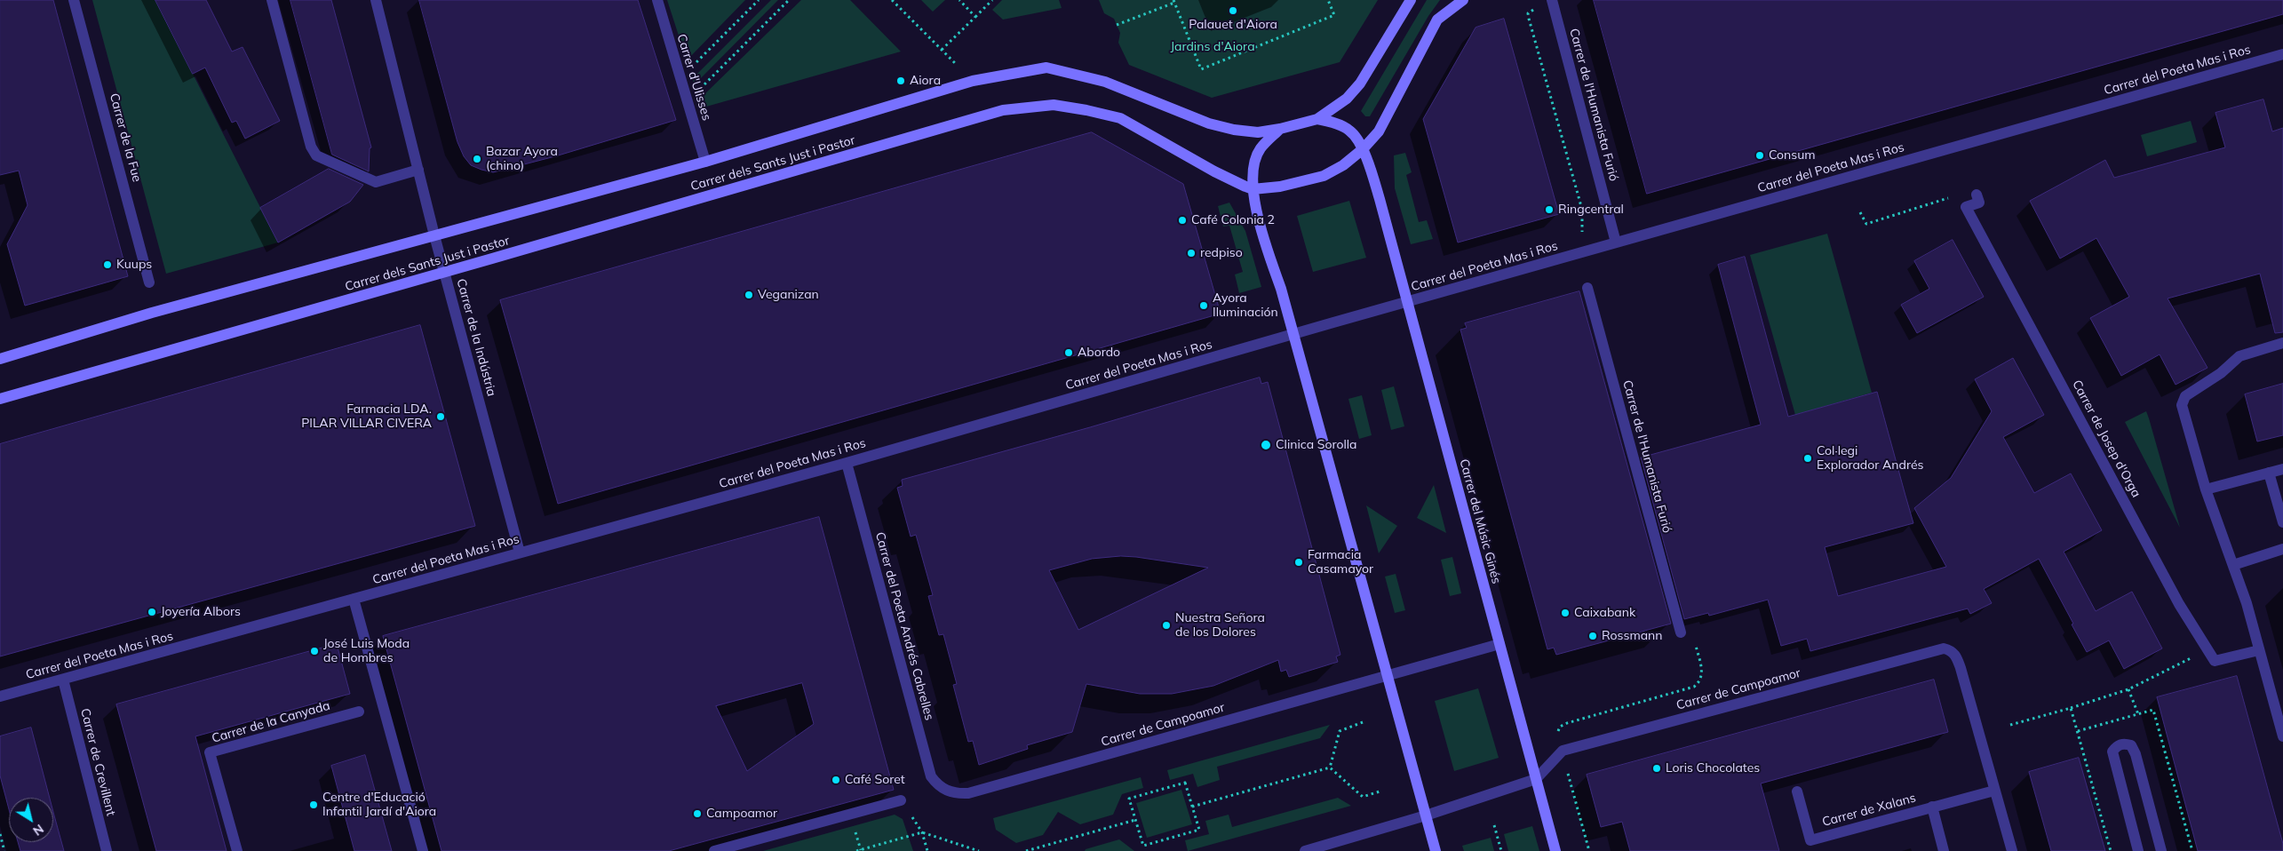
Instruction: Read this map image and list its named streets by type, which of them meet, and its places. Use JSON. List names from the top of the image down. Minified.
{"streets":{"street":["Carrer del Poeta Mas i Ros","Carrer d'Ulisses","Carrer de l'Humanista Furió","Carrer de la Fue","Carrer dels Sants Just i Pastor","Carrer de la Indústria","Carrer de Josep d'Orga","Carrer del Músic Ginés","Carrer del Poeta Andrés Cabrelles","Carrer de Campoamor","Carrer de la Canyada","Carrer de Crevillent","Carrer de Xalans"]},"crossings":[["Carrer del Poeta Mas i Ros","Carrer de l'Humanista Furió"],["Carrer del Poeta Mas i Ros","Carrer de la Indústria"],["Carrer del Poeta Mas i Ros","Carrer del Músic Ginés"],["Carrer del Poeta Mas i Ros","Carrer del Poeta Andrés Cabrelles"],["Carrer del Poeta Mas i Ros","Carrer de Crevillent"],["Carrer d'Ulisses","Carrer dels Sants Just i Pastor"],["Carrer dels Sants Just i Pastor","Carrer de la Indústria"],["Carrer dels Sants Just i Pastor","Carrer del Músic Ginés"],["Carrer del Músic Ginés","Carrer de Campoamor"],["Carrer del Poeta Andrés Cabrelles","Carrer de Campoamor"],["Carrer de Campoamor","Carrer de Xalans"]],"parks":["Jardins d'Aiora"],"places":["Palauet d'Aiora","Aiora","Consum","Bazar Ayora (chino)","Ringcentral","Café Colonia 2","redpiso","Kuups","Veganizan","Ayora Iluminación","Abordo","Farmacia LDA. PILAR VILLAR CIVERA","Clinica Sorolla","Col·legi Explorador Andrés","Farmacia Casamayor","Joyería Albors","Caixabank","Nuestra Señora de los Dolores","Rossmann","José Luis Moda de Hombres","Loris Chocolates","Café Soret","Centre d'Educació Infantil Jardí d'Aiora","Campoamor"],"north":"bottom right"}
